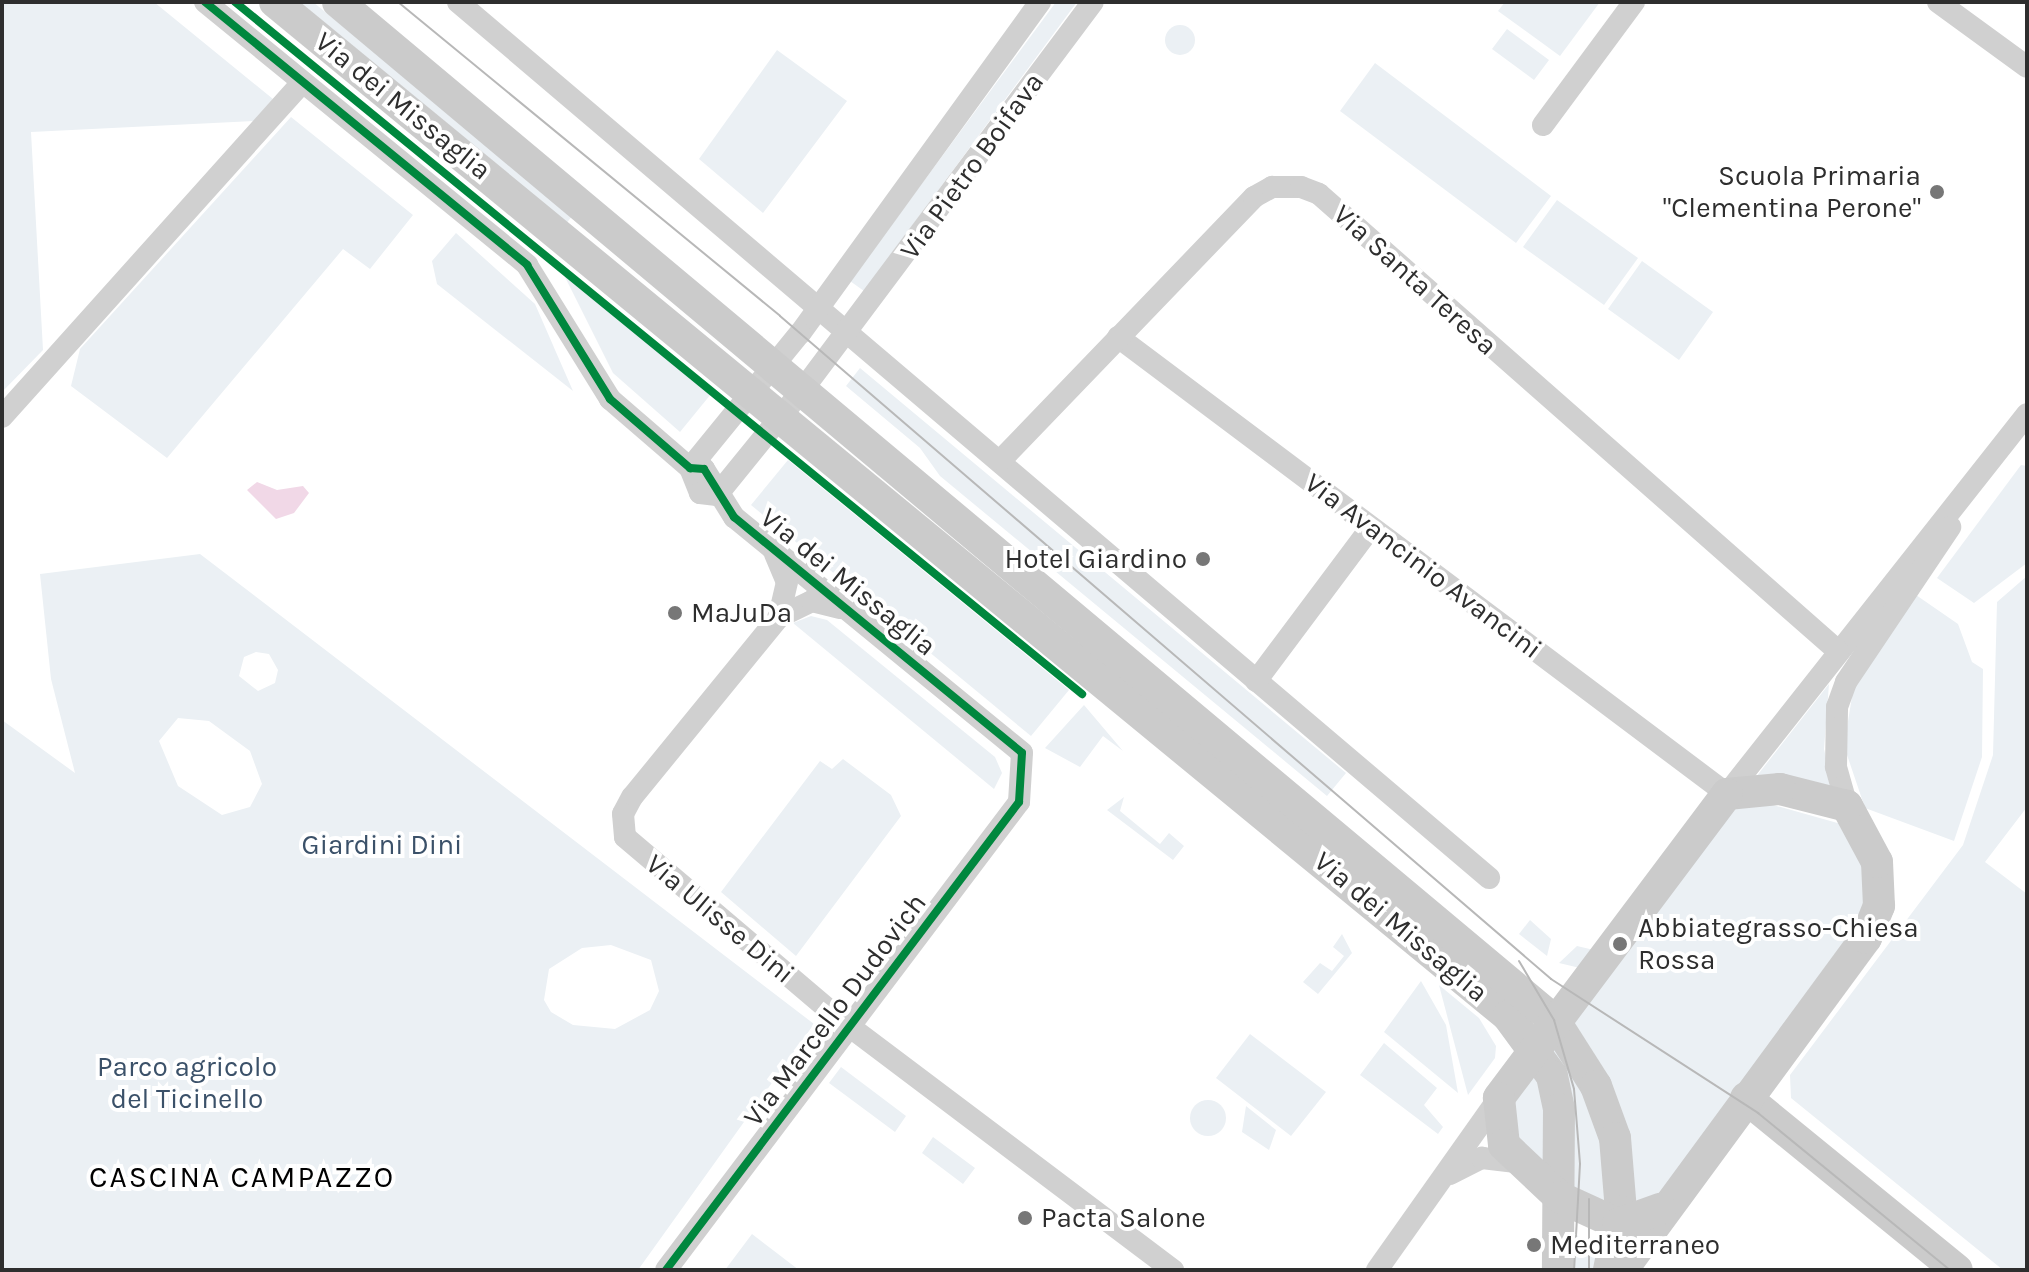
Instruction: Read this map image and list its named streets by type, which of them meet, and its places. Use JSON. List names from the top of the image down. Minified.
{"streets":{"main road":["Via dei Missaglia"],"street":["Via Pietro Boifava","Via Santa Teresa","Via Avancinio Avancini","Via Ulisse Dini","Via Marcello Dudovich"]},"crossings":[["Via dei Missaglia","Via Pietro Boifava"],["Via dei Missaglia","Via Ulisse Dini"],["Via dei Missaglia","Via Marcello Dudovich"],["Via Santa Teresa","Via Avancinio Avancini"],["Via Ulisse Dini","Via Marcello Dudovich"]],"districts":["CASCINA CAMPAZZO"],"parks":["Giardini Dini","Parco agricolo del Ticinello"],"places":["Scuola Primaria \"Clementina Perone\"","Hotel Giardino","MaJuDa","Abbiategrasso-Chiesa Rossa","Pacta Salone","Mediterraneo"]}
